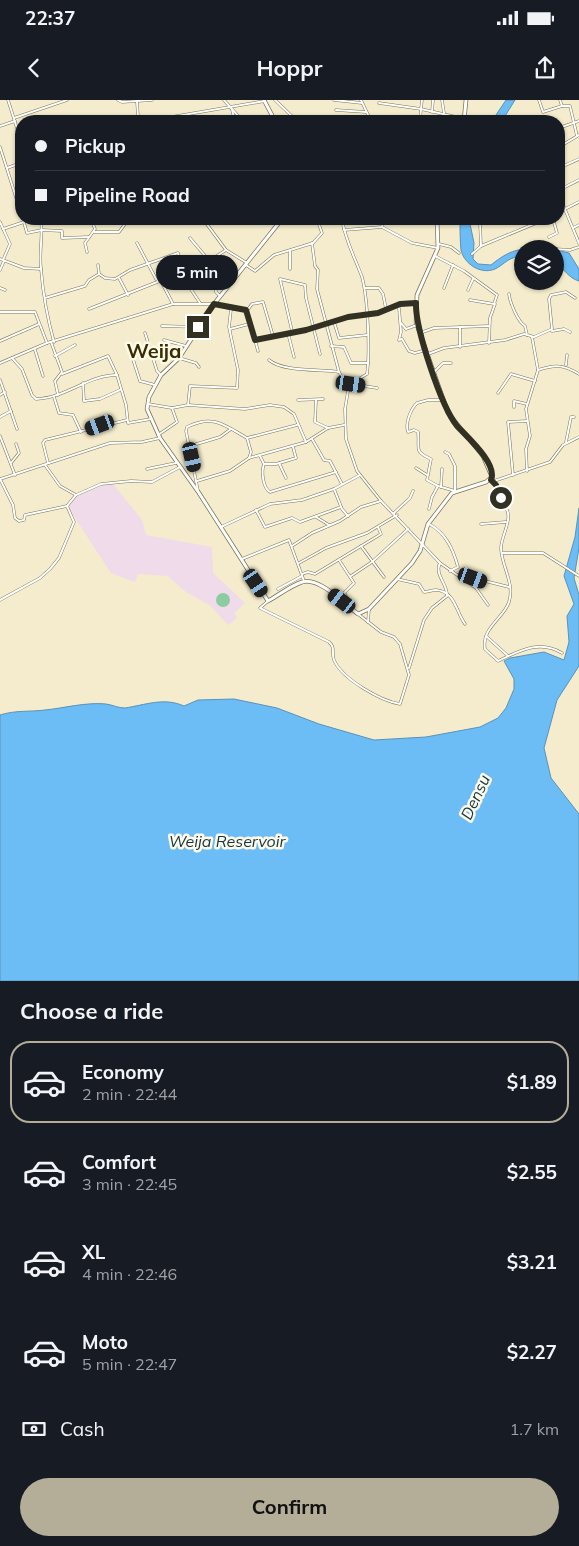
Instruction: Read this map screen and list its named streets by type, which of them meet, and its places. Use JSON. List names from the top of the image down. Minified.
{"districts":["Weija"],"water":["Densu","Weija Reservoir"],"page":{"status":"22:37","header":"Hoppr","banner":["Pickup","Pipeline Road"],"bubble":"5 min","heading":"Choose a ride","list":[{"name":"Economy","note":"2 min · 22:44","value":"$1.89"},{"name":"Comfort","note":"3 min · 22:45","value":"$2.55"},{"name":"XL","note":"4 min · 22:46","value":"$3.21"},{"name":"Moto","note":"5 min · 22:47","value":"$2.27"}],"pay":["Cash","1.7 km"],"buttons":"Confirm"}}
